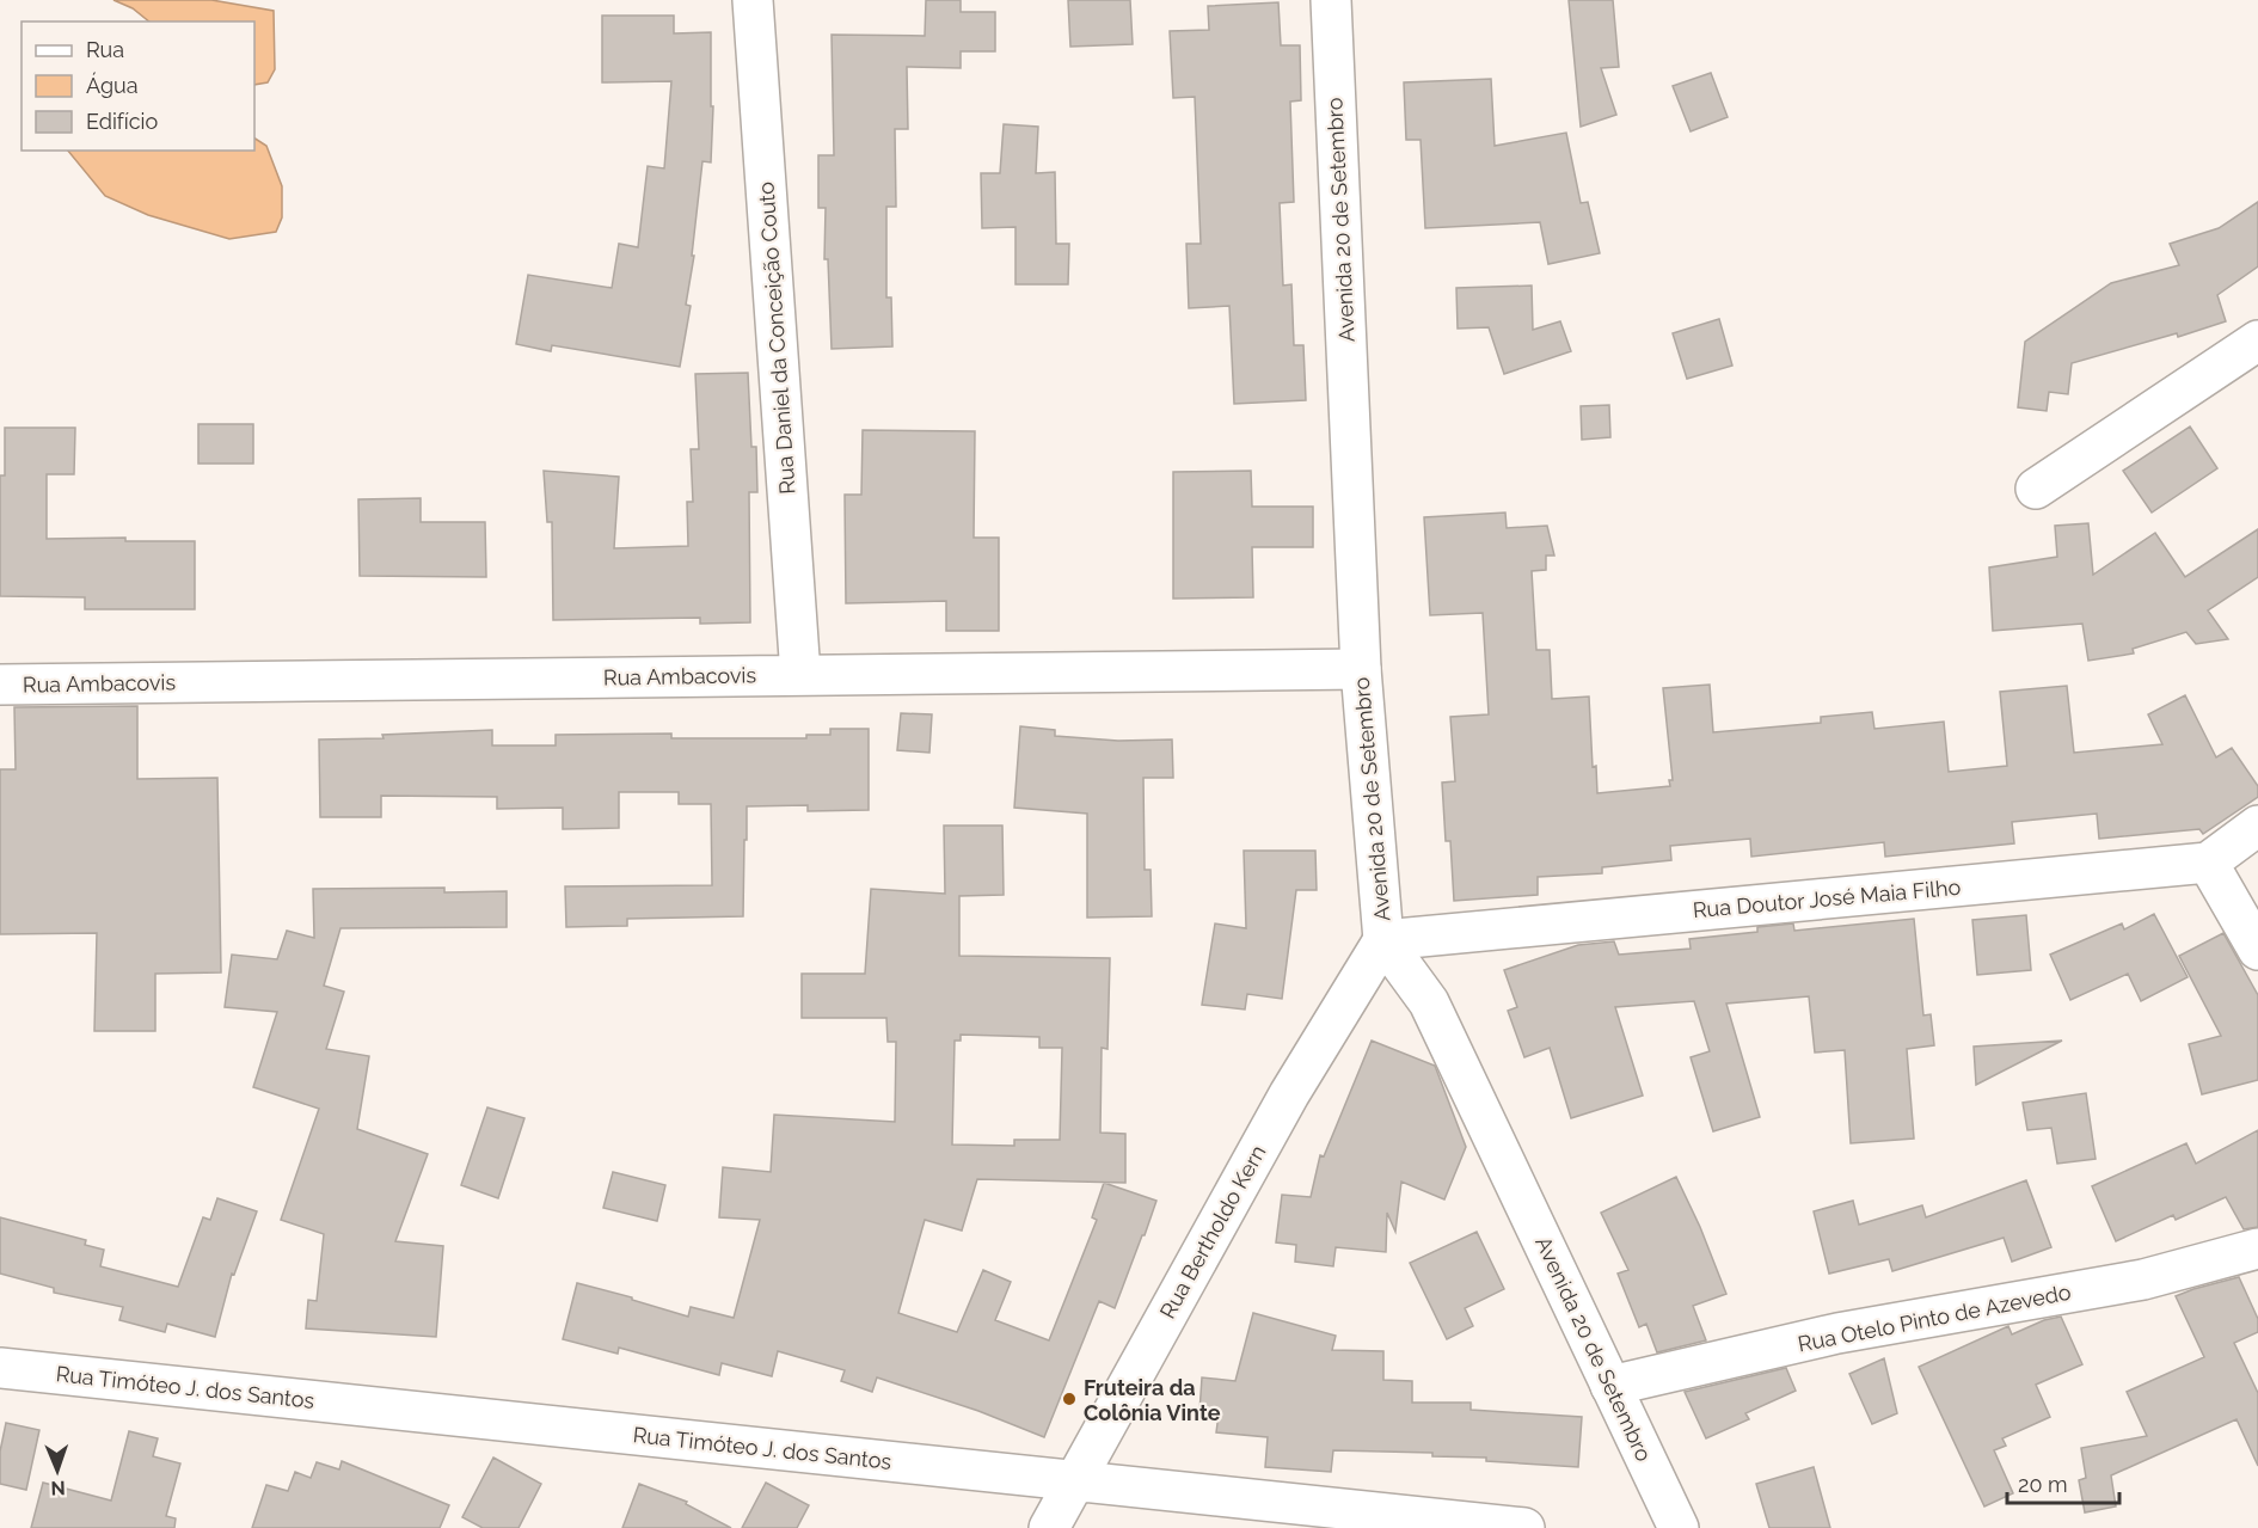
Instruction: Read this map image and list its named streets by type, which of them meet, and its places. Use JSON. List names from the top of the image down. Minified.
{"streets":{"street":["Avenida 20 de Setembro","Rua Daniel da Conceição Couto","Rua Ambacovis","Rua Doutor José Maia Filho","Rua Bertholdo Kern","Rua Otelo Pinto de Azevedo","Rua Timóteo J. dos Santos"]},"crossings":[["Avenida 20 de Setembro","Rua Ambacovis"],["Avenida 20 de Setembro","Rua Doutor José Maia Filho"],["Avenida 20 de Setembro","Rua Bertholdo Kern"],["Avenida 20 de Setembro","Rua Otelo Pinto de Azevedo"],["Rua Daniel da Conceição Couto","Rua Ambacovis"],["Rua Doutor José Maia Filho","Rua Bertholdo Kern"],["Rua Bertholdo Kern","Rua Timóteo J. dos Santos"]],"places":["Fruteira da Colônia Vinte"],"legend":["Rua","Água","Edifício"],"scale_bar":"20 m","north":"bottom"}
